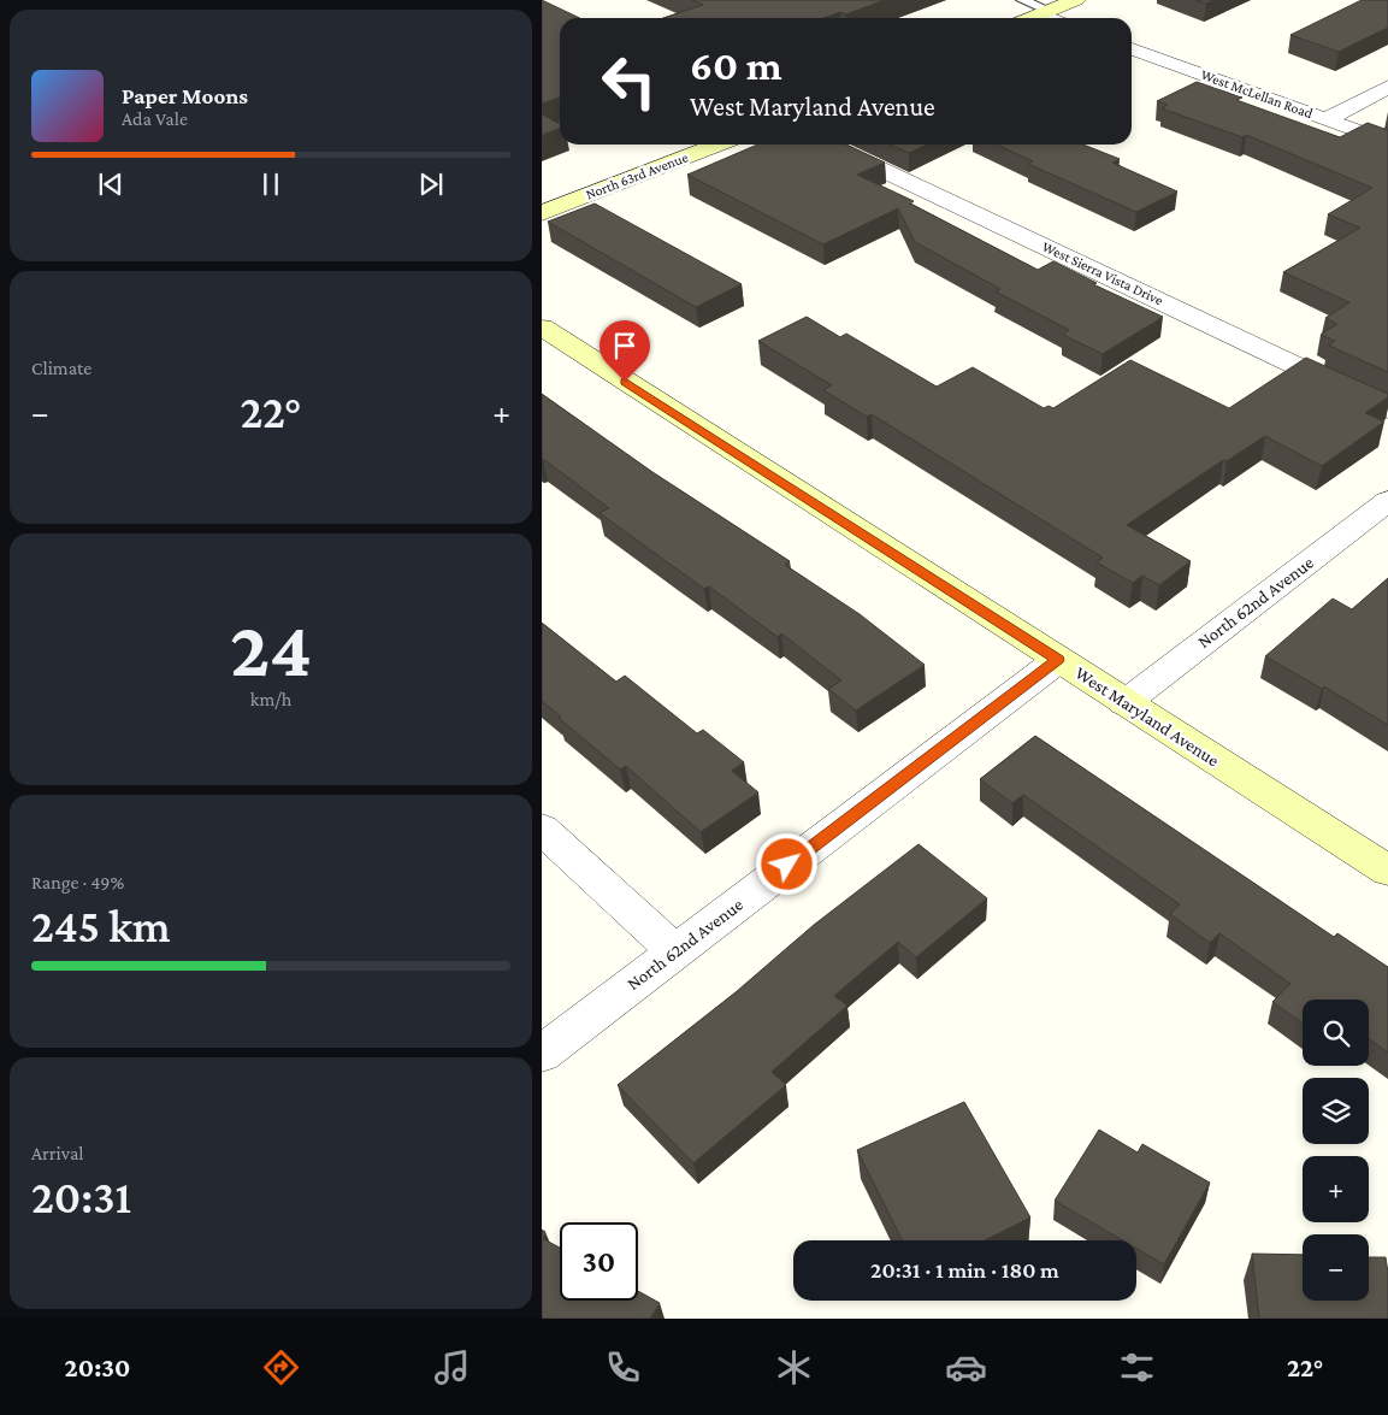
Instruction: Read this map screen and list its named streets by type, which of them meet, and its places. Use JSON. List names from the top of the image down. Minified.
{"streets":{"street":["West McLellan Road","North 63rd Avenue","West Sierra Vista Drive","North 62nd Avenue","West Maryland Avenue"]},"crossings":[["North 62nd Avenue","West Maryland Avenue"]],"page":{"turn":["60 m","West Maryland Avenue"],"song":["Paper Moons","Ada Vale"],"tile":["Climate",["24","km/h"],["Range · 49%","245 km"],["Arrival","20:31"]],"heat":["−","22°","+"],"map_buttons":["+","−"],"limit":"30","trip":"20:31 · 1 min · 180 m","tabs":["20:30","22°"]}}
